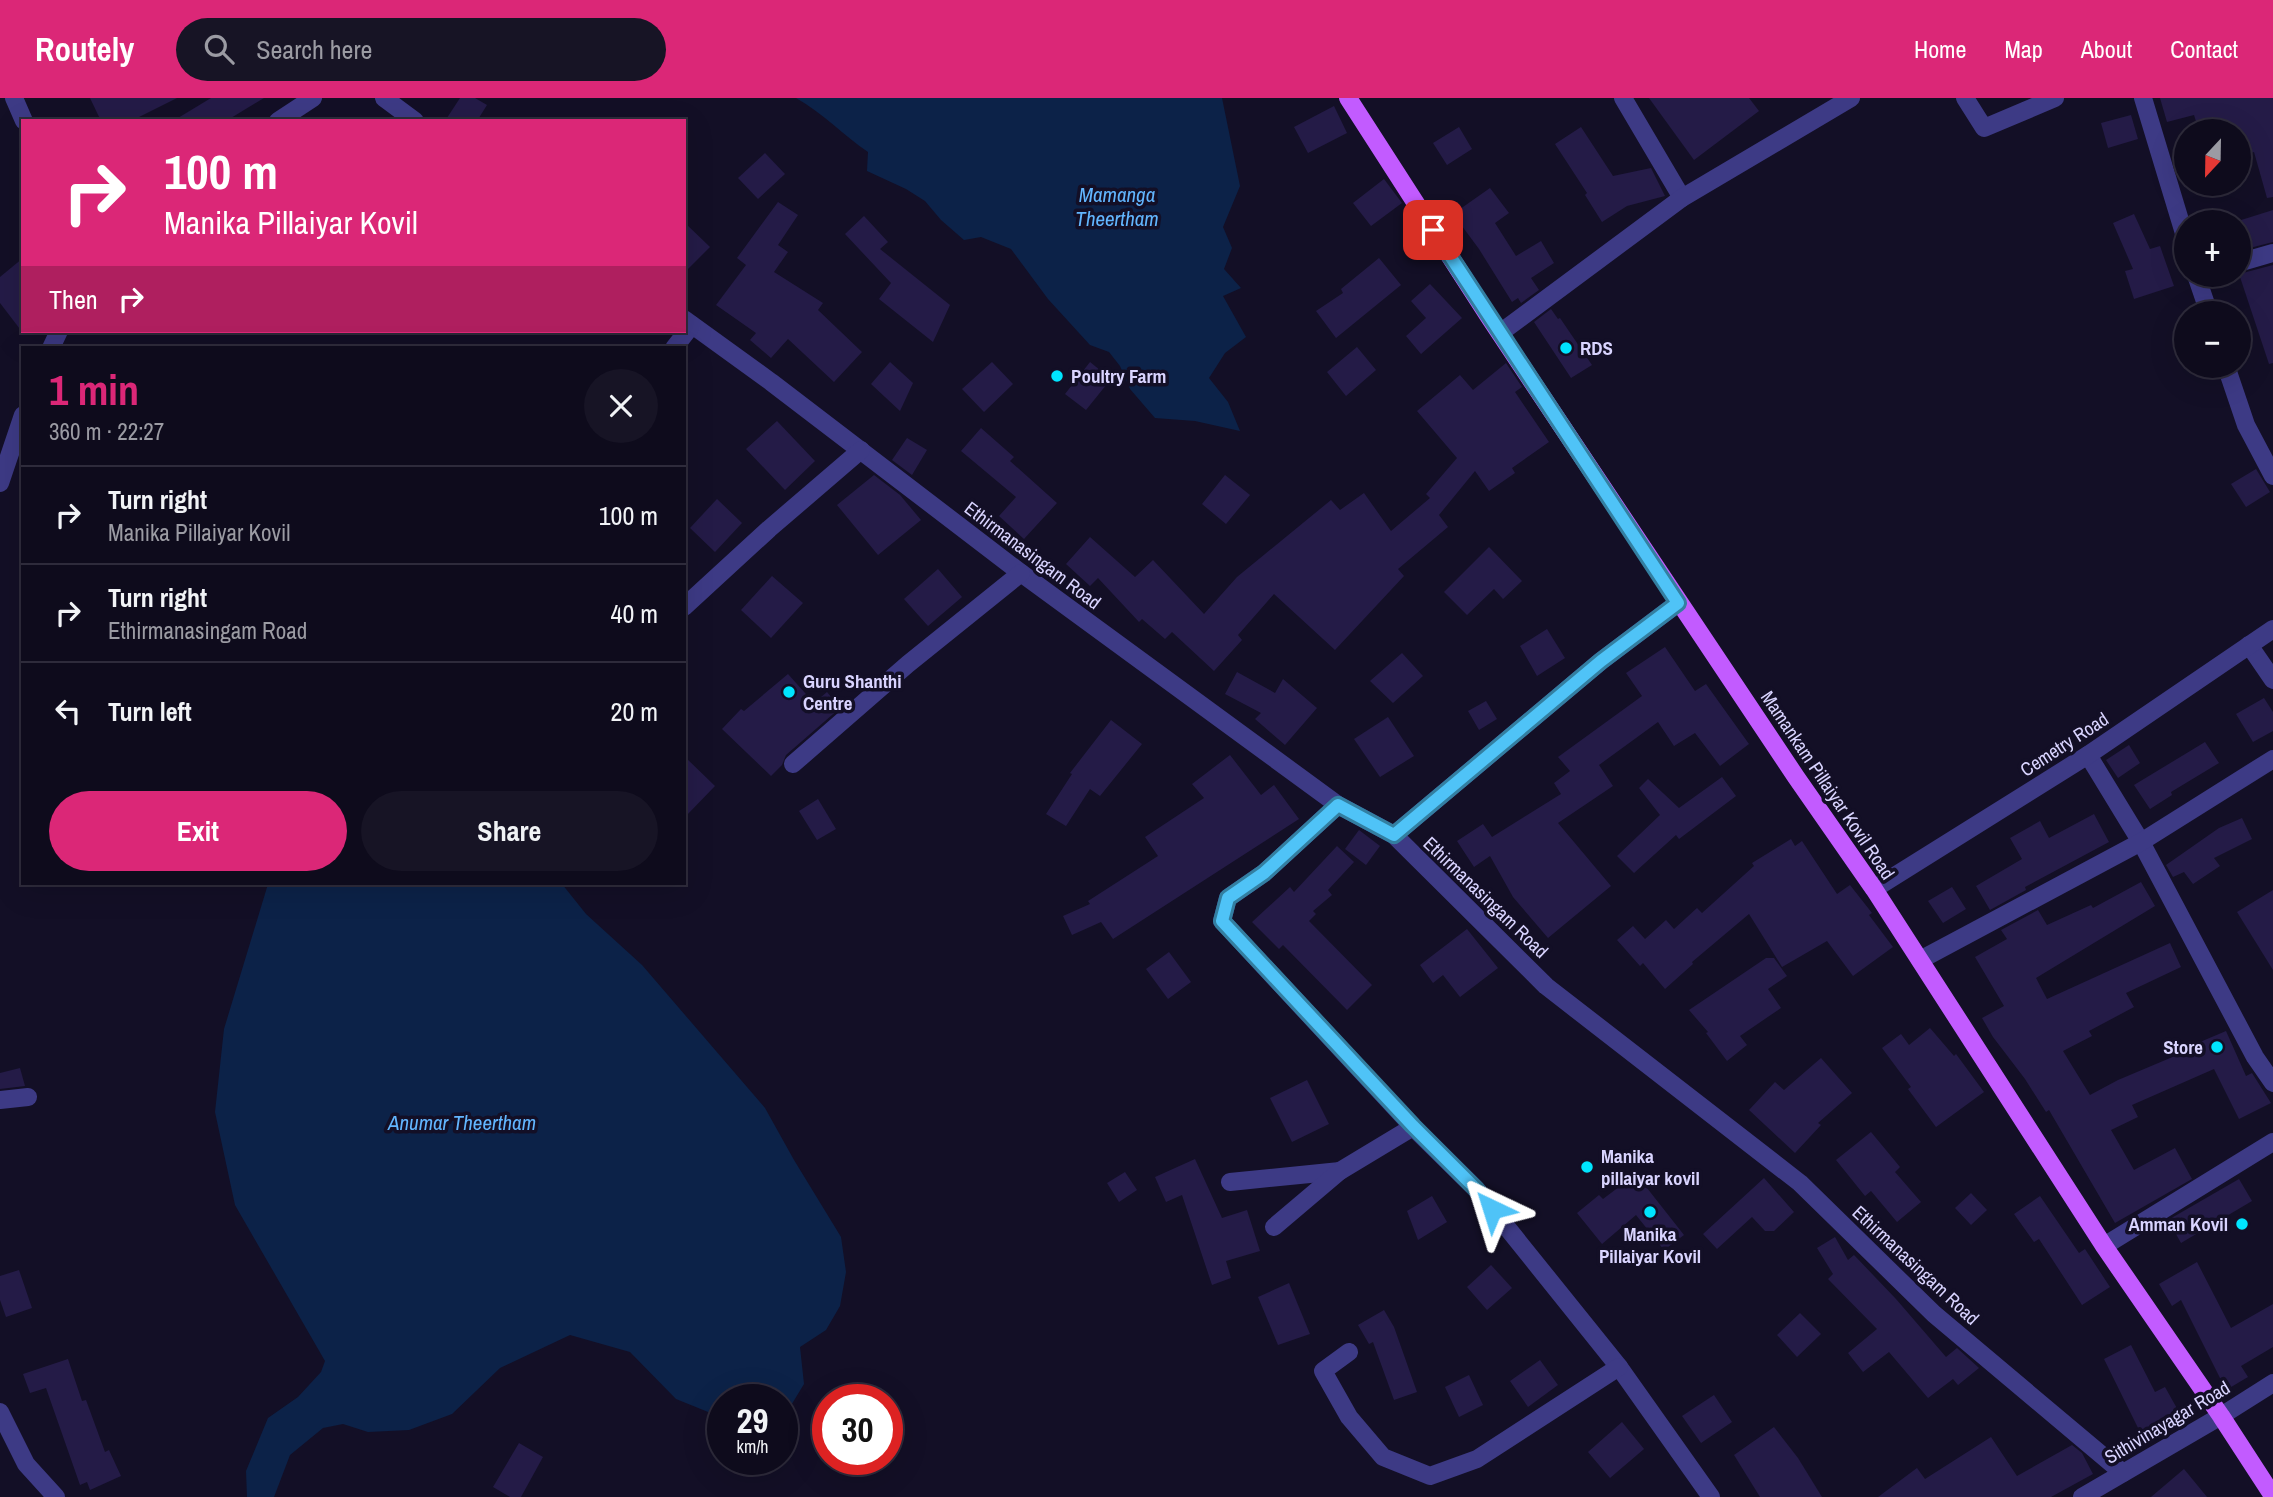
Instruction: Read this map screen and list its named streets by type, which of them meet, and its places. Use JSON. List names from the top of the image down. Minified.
{"streets":{"main road":["Mamankam Pillaiyar Kovil Road"],"street":["Ethirmanasingam Road","Cemetry Road","Sithivinayagar Road"]},"crossings":[["Ethirmanasingam Road","Sithivinayagar Road"],["Cemetry Road","Mamankam Pillaiyar Kovil Road"],["Mamankam Pillaiyar Kovil Road","Sithivinayagar Road"]],"water":["Mamanga Theertham","Anumar Theertham"],"places":["RDS","Poultry Farm","Guru Shanthi Centre","Store","Manika pillaiyar kovil","Manika Pillaiyar Kovil","Amman Kovil"],"north":"bottom","page":{"header":"Routely","search":"Search here","nav":["Home","Map","About","Contact"],"map_buttons":["+","−"],"turn":["100 m","Manika Pillaiyar Kovil"],"then":"Then","heading":["1 min","360 m · 22:27"],"list":[{"name":"Turn right","note":"Manika Pillaiyar Kovil","value":"100 m"},{"name":"Turn right","note":"Ethirmanasingam Road","value":"40 m"},{"name":"Turn left","value":"20 m"}],"buttons":["Exit","Share"],"speed":"29 km/h","limit":"30"}}
